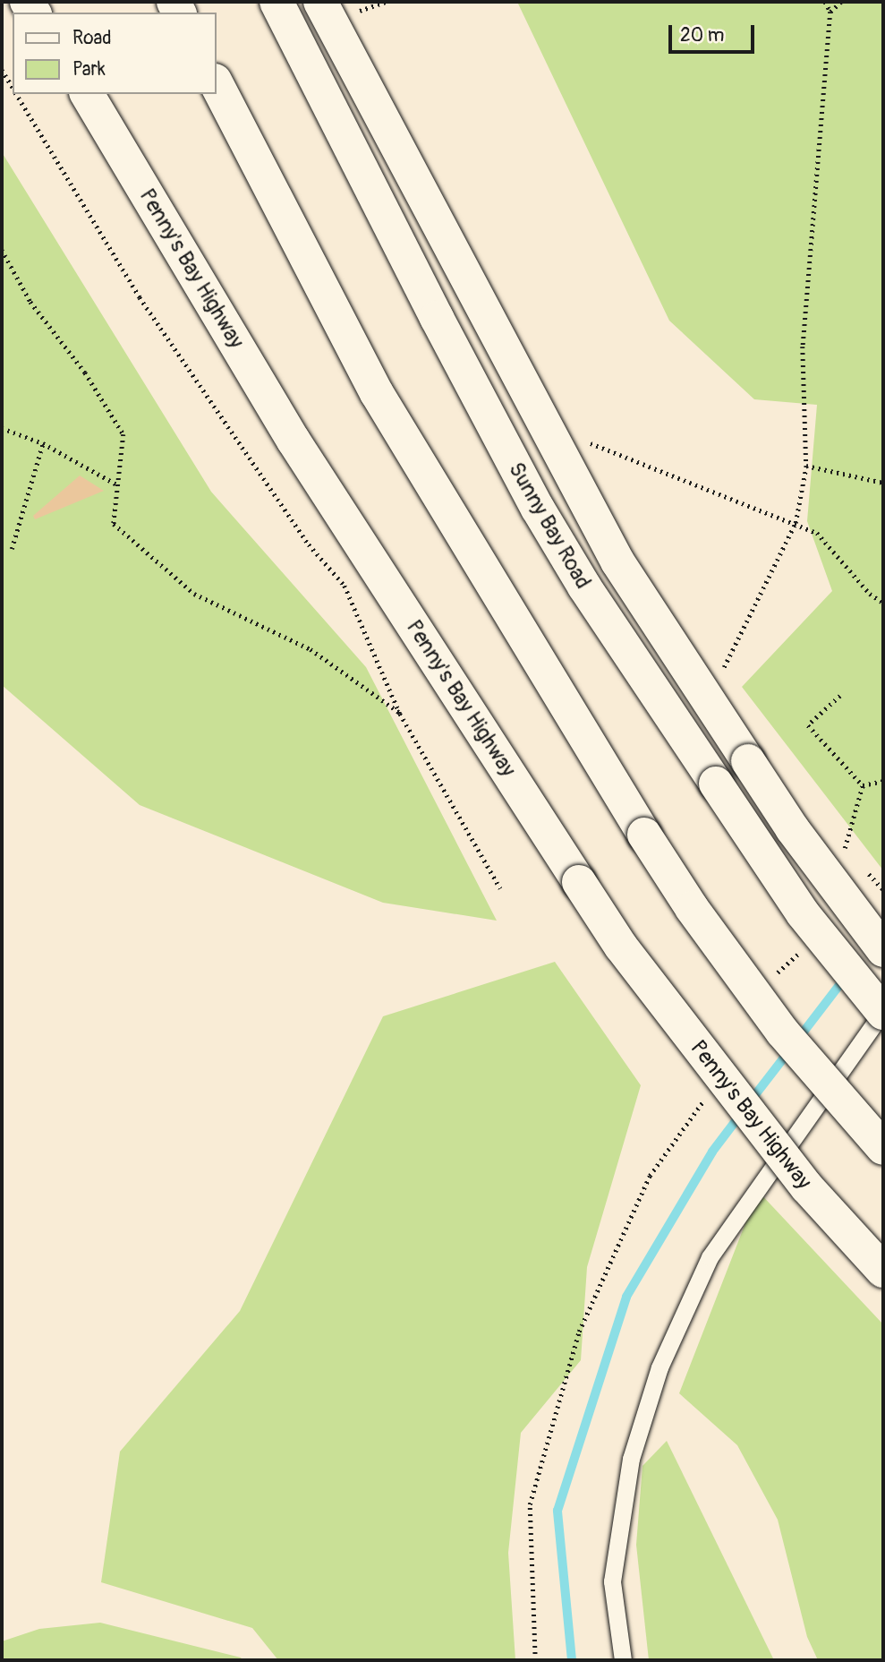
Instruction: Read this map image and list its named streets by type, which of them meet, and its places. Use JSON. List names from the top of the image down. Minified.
{"streets":{"main road":["Penny's Bay Highway","Sunny Bay Road"]},"legend":["Road","Park"],"scale_bar":"20 m"}
